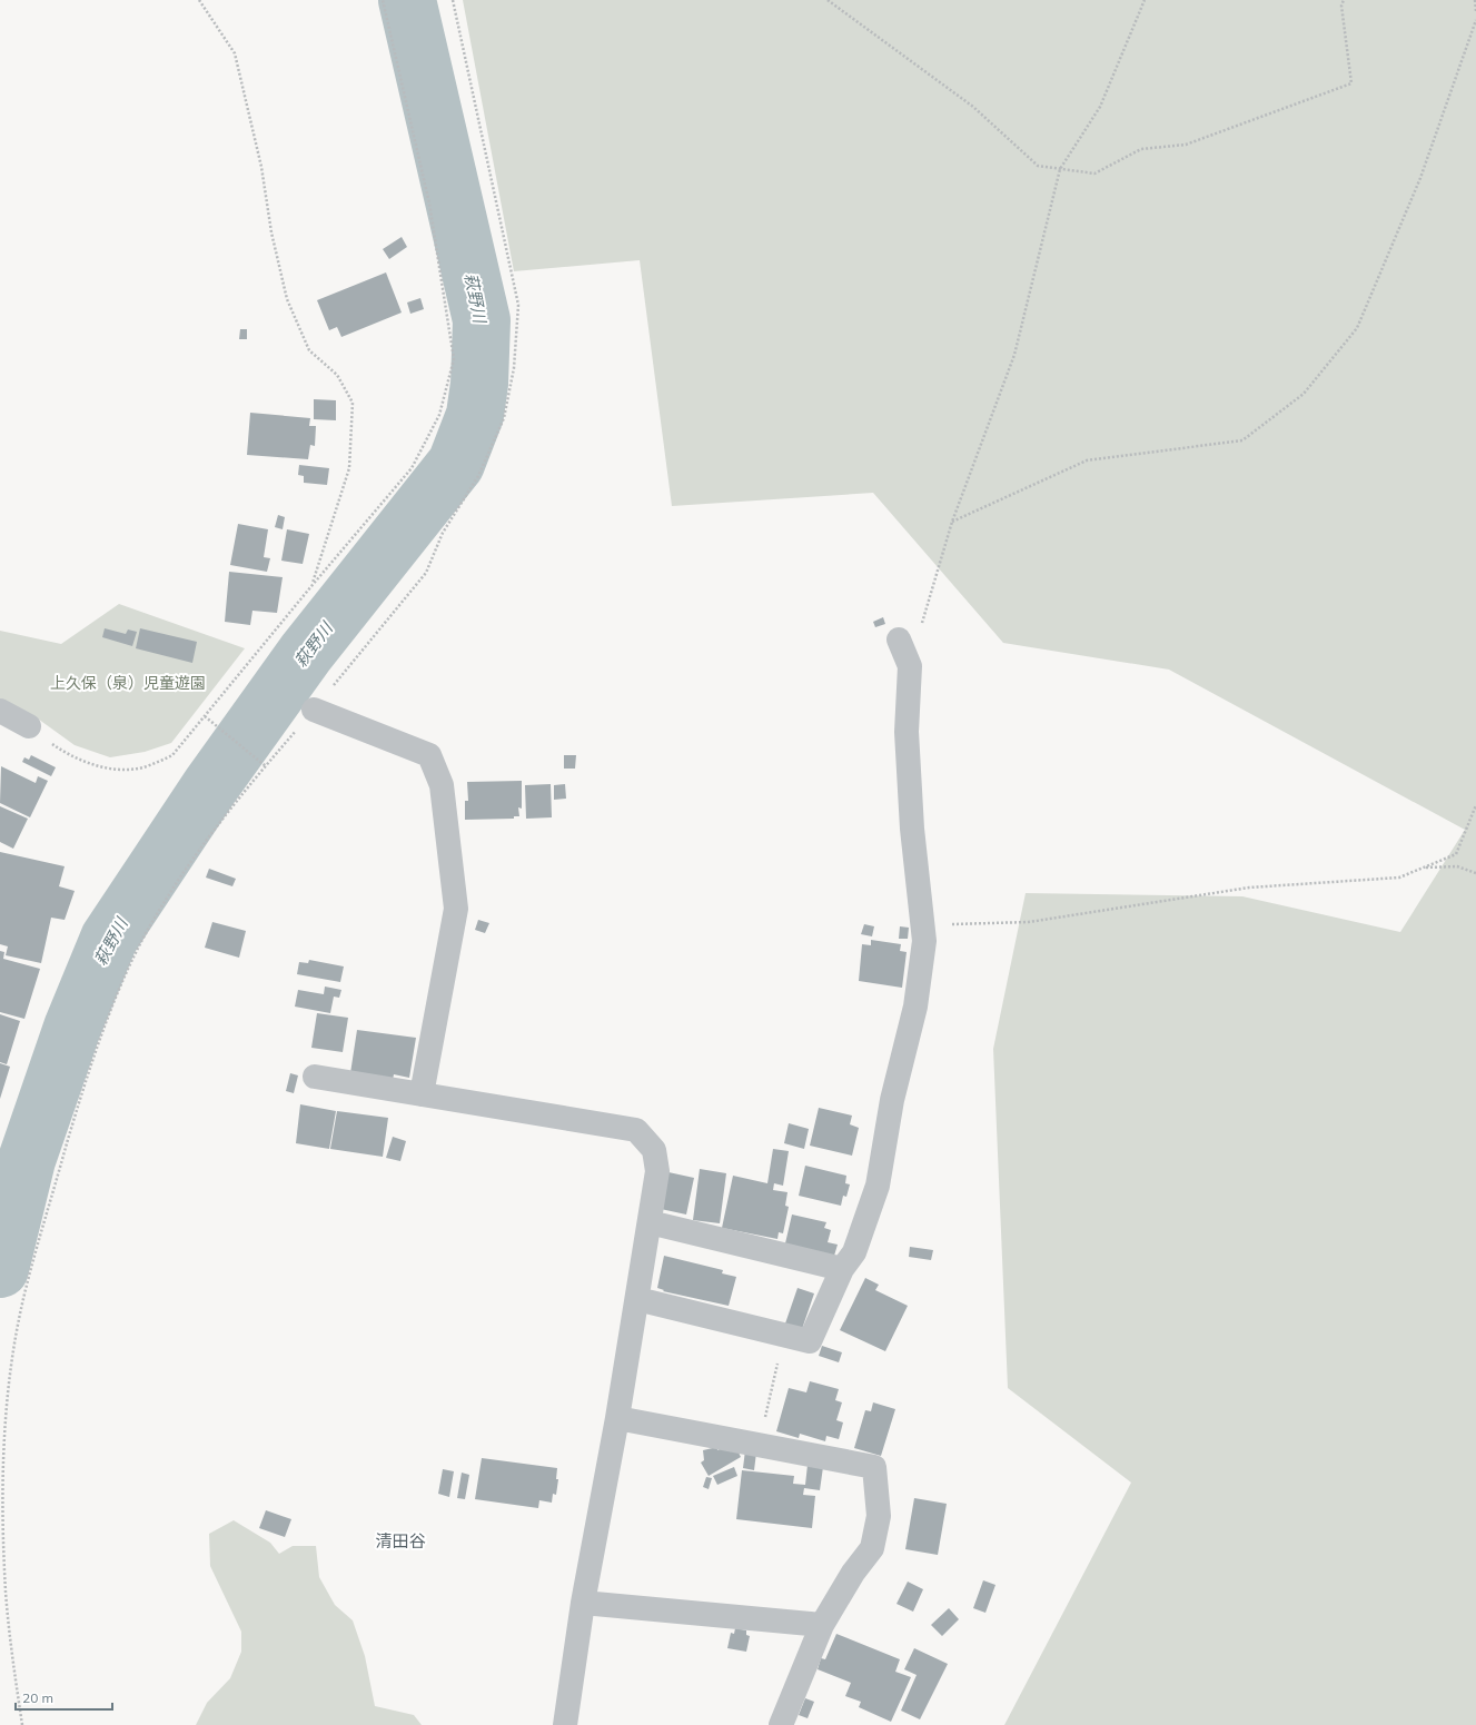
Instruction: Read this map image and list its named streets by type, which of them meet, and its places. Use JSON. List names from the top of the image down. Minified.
{"districts":["清田谷"],"water":["萩野川"],"parks":["上久保（泉）児童遊園"],"scale_bar":"20 m"}
